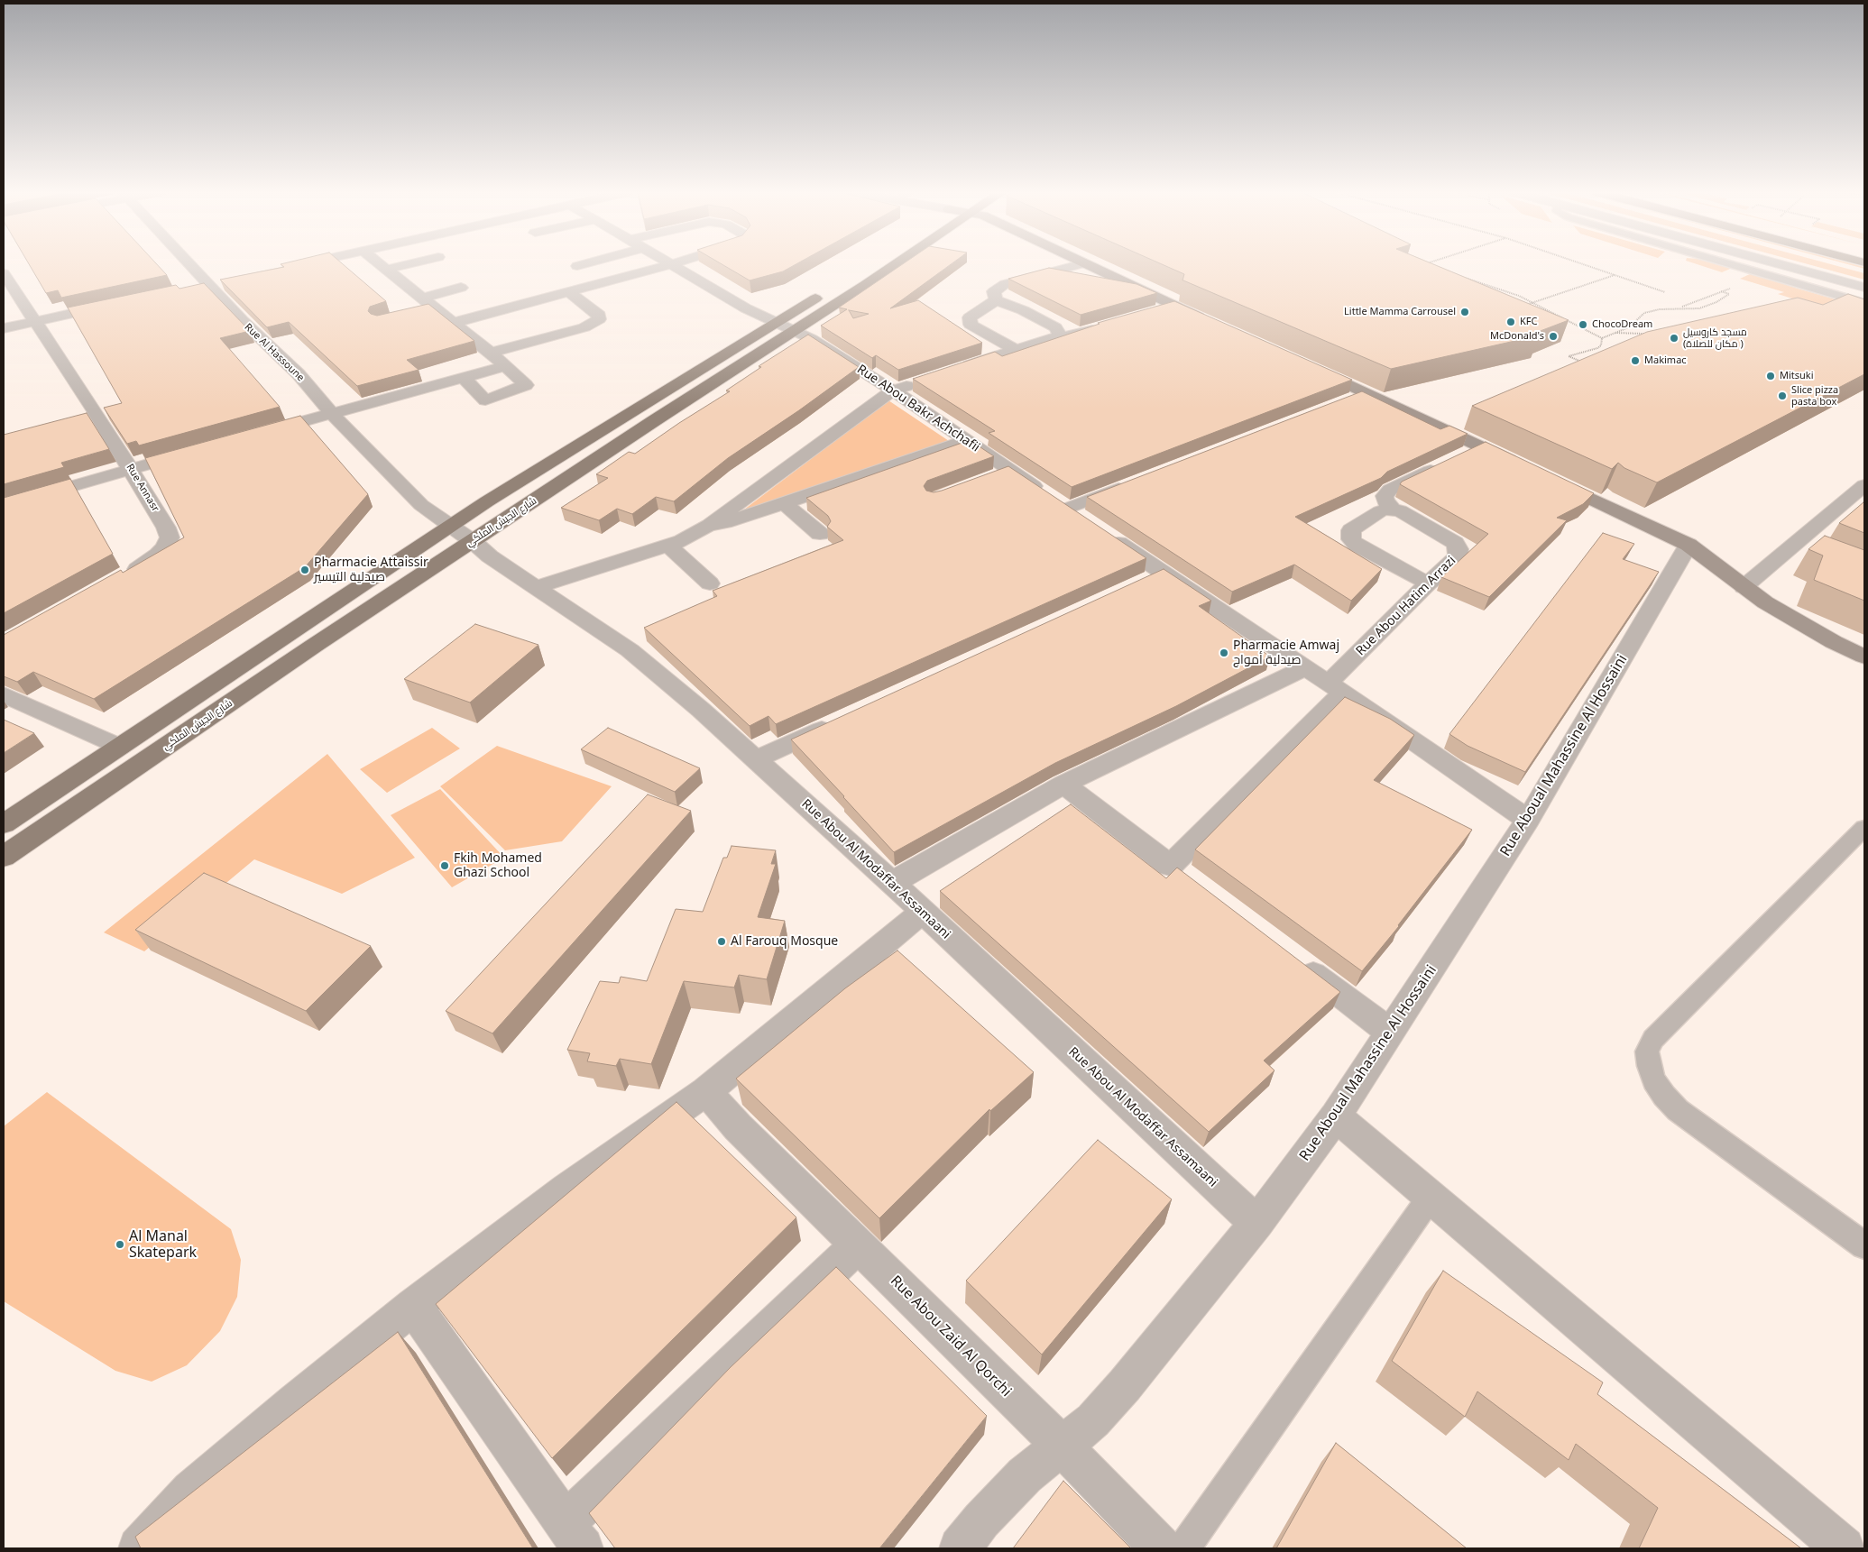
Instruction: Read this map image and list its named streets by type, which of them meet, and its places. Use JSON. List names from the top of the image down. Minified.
{"streets":{"main road":["شارع الجيش الملكي"],"street":["Rue Al Hassoune","Rue Abou Bakr Achchafii","Rue Annasr","Rue Abou Hatim Arrazi","Rue Aboual Mahassine Al Hossaini","Rue Abou Al Modaffar Assamaani","Rue Abou Zaid Al Qorchi"]},"crossings":[["Rue Al Hassoune","شارع الجيش الملكي"],["Rue Al Hassoune","Rue Abou Al Modaffar Assamaani"],["Rue Abou Bakr Achchafii","شارع الجيش الملكي"],["Rue Abou Bakr Achchafii","Rue Abou Hatim Arrazi"],["Rue Abou Bakr Achchafii","Rue Aboual Mahassine Al Hossaini"],["شارع الجيش الملكي","Rue Abou Al Modaffar Assamaani"],["Rue Aboual Mahassine Al Hossaini","Rue Abou Al Modaffar Assamaani"],["Rue Aboual Mahassine Al Hossaini","Rue Abou Zaid Al Qorchi"]],"places":["Little Mamma Carrousel","KFC","ChocoDream","McDonald's","مسجد كاروسيل (مكان للصلاة )","Makimac","Mitsuki","Slice pizza pasta box","Pharmacie Attaissir صيدلية التيسير","Pharmacie Amwaj صيدلية أمواج","Fkih Mohamed Ghazi School","Al Farouq Mosque","Al Manal Skatepark"]}
